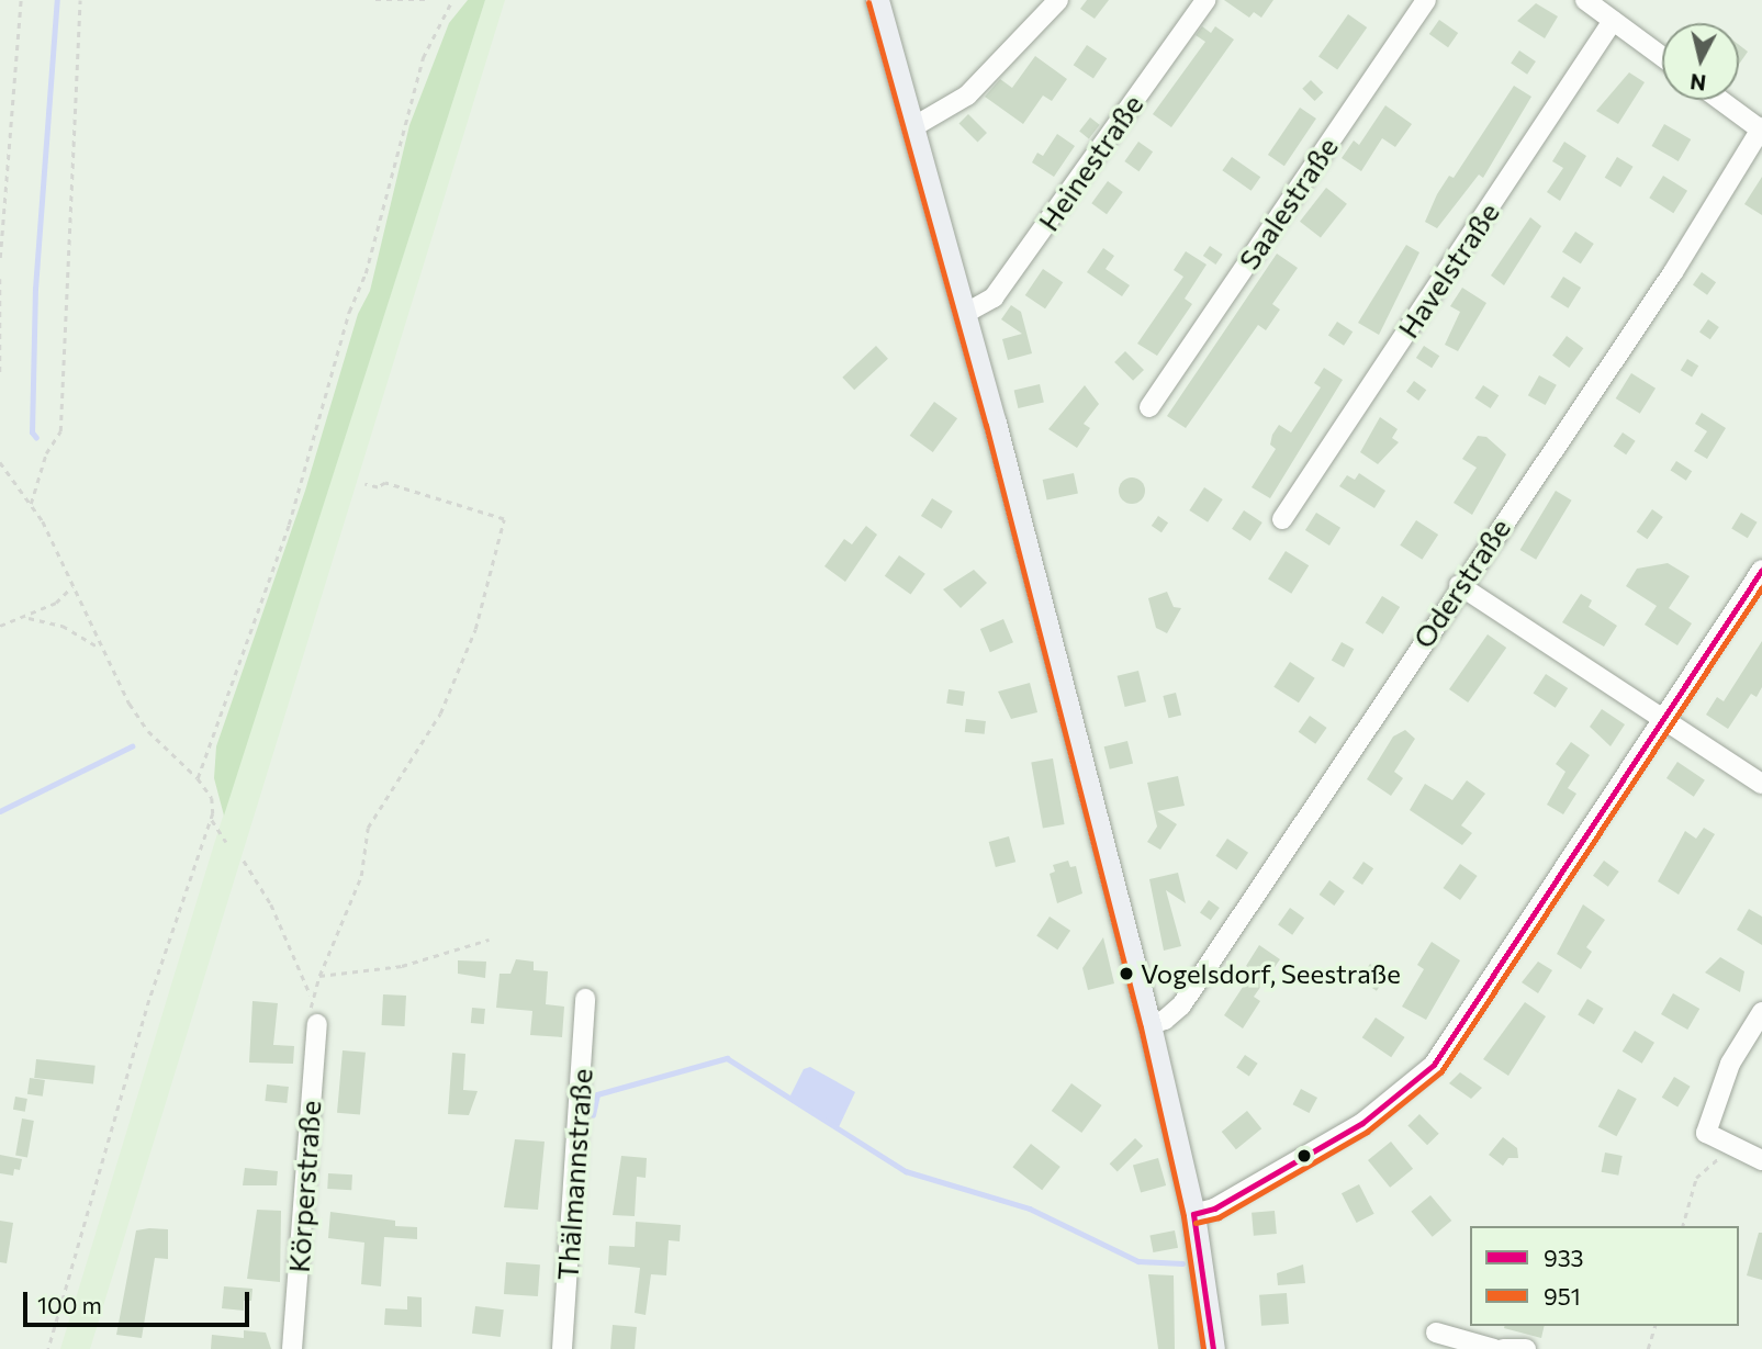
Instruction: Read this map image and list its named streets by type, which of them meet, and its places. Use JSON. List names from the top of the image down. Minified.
{"streets":{"street":["Heinestraße","Saalestraße","Havelstraße","Oderstraße","Thälmannstraße","Körperstraße"]},"places":["Vogelsdorf, Seestraße"],"lines":["transit line 951","transit line 933"],"legend":["933","951"],"scale_bar":"100 m","north":"bottom"}
